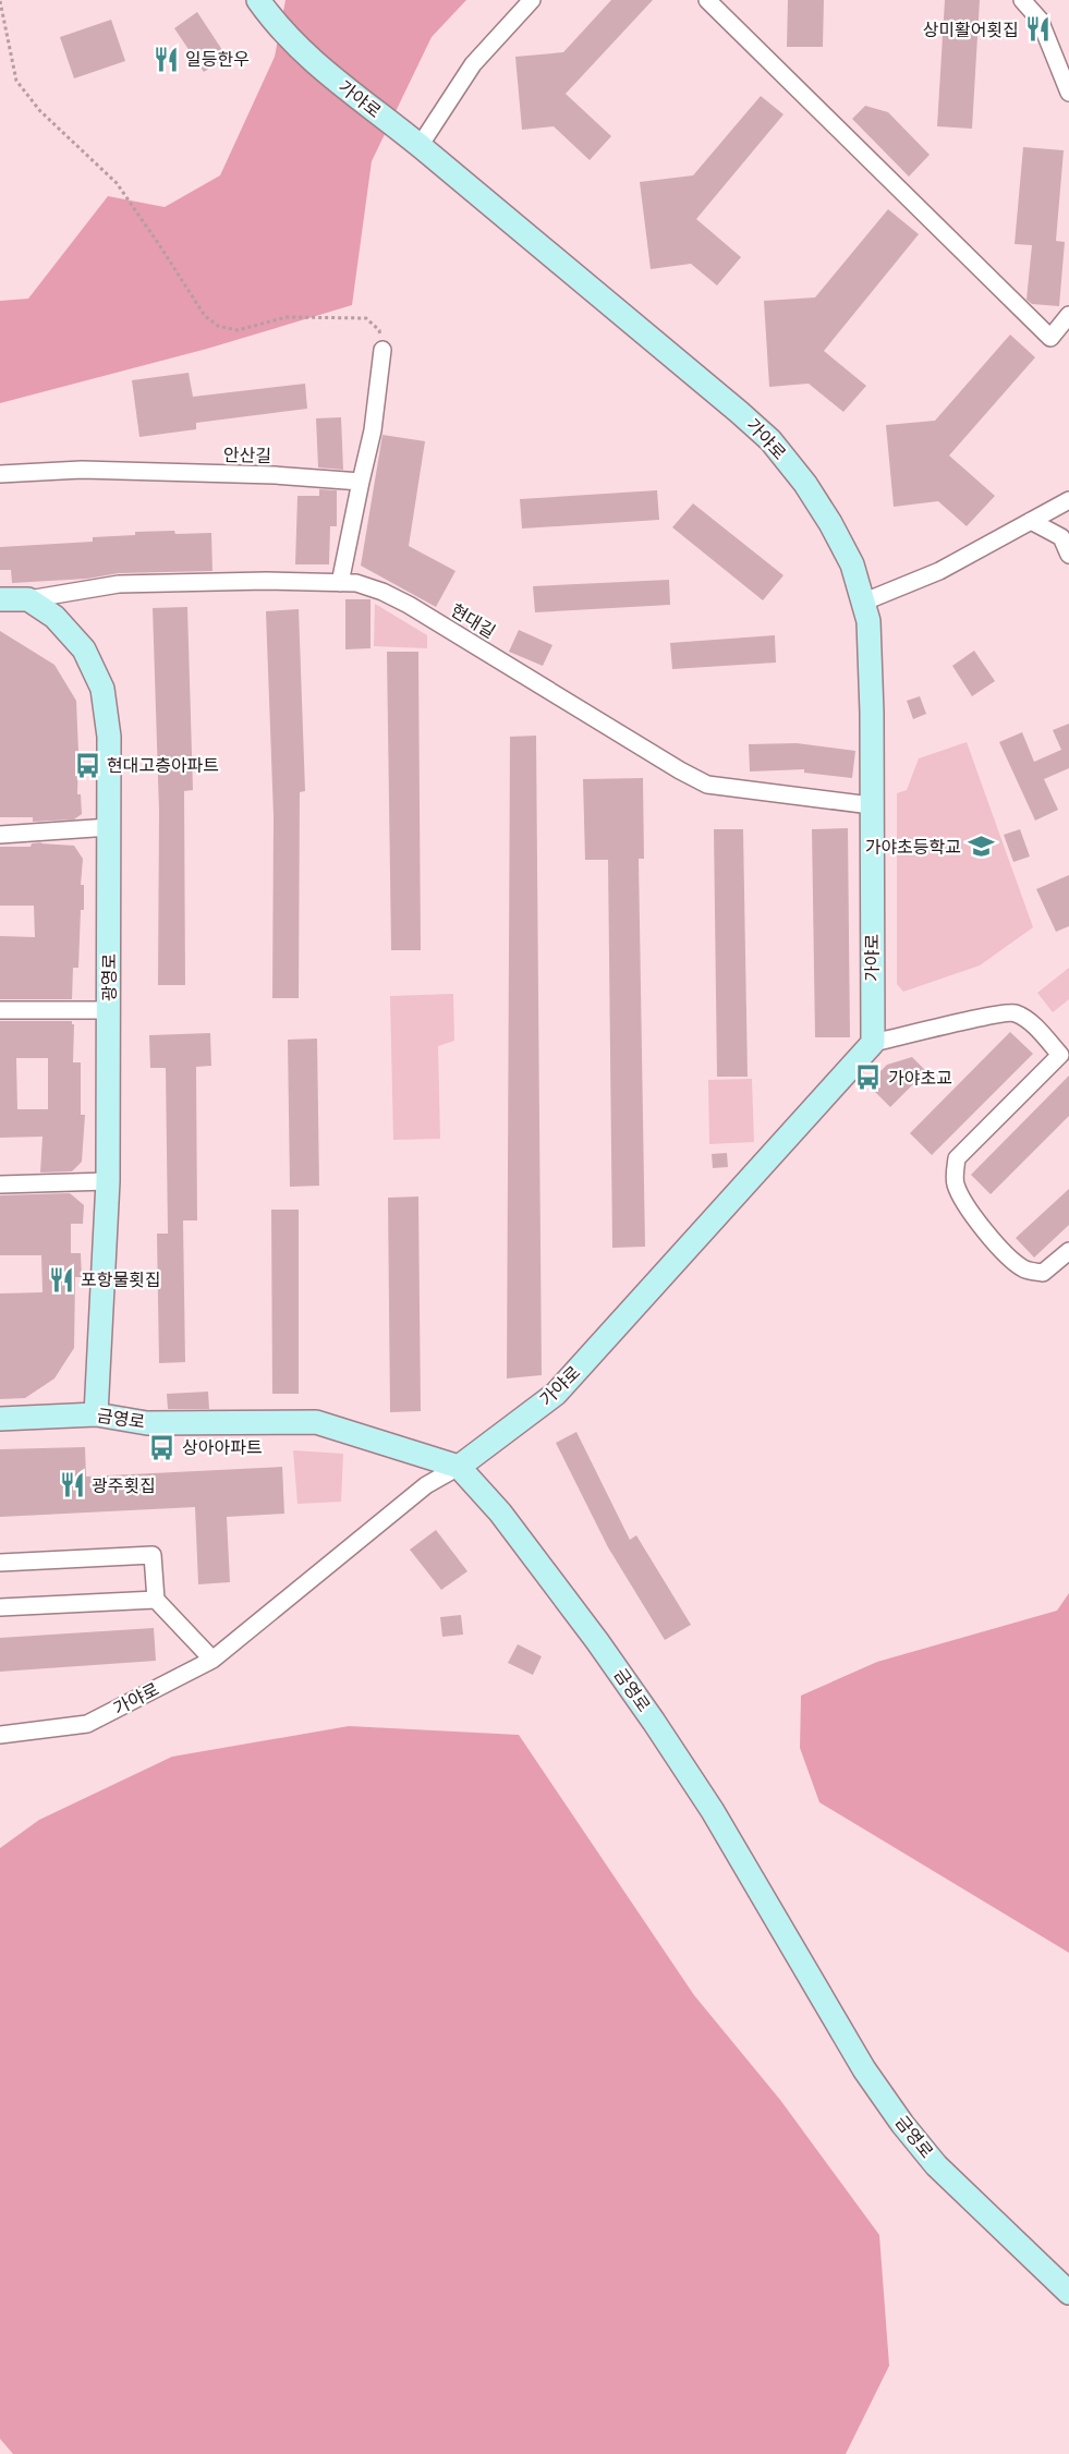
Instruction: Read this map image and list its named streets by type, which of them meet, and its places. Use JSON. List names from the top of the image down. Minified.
{"streets":{"street":["가야로","안산길","현대길","광영로","금영로"]},"crossings":[["가야로","현대길"],["가야로","금영로"],["현대길","광영로"],["광영로","금영로"]],"places":{"restaurant":["상미활어횟집","일등한우","포항물횟집","광주횟집"],"bus stop":["현대고층아파트","가야초교","상아아파트"],"school or university":["가야초등학교"]}}
